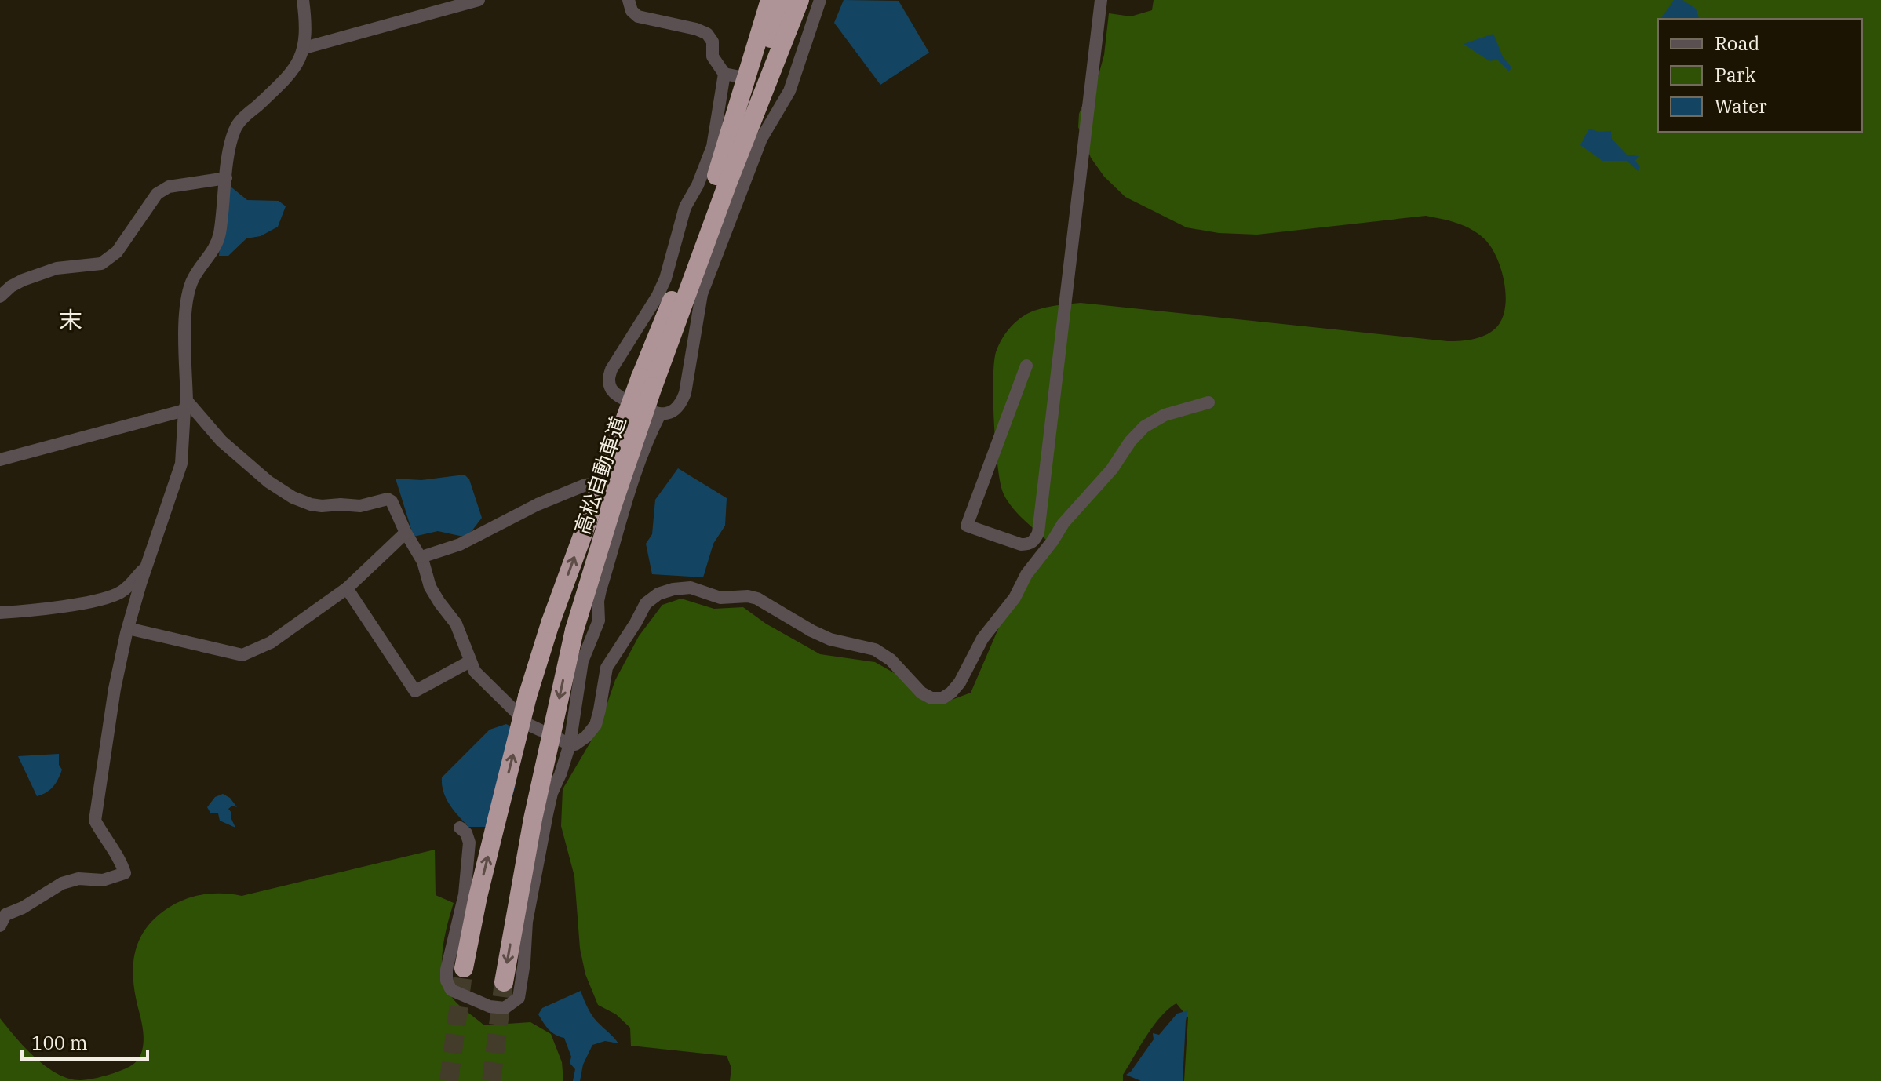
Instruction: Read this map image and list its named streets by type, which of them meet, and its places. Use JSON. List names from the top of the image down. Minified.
{"streets":{"highway":["高松自動車道"]},"districts":["末"],"legend":["Road","Park","Water"],"scale_bar":"100 m"}
